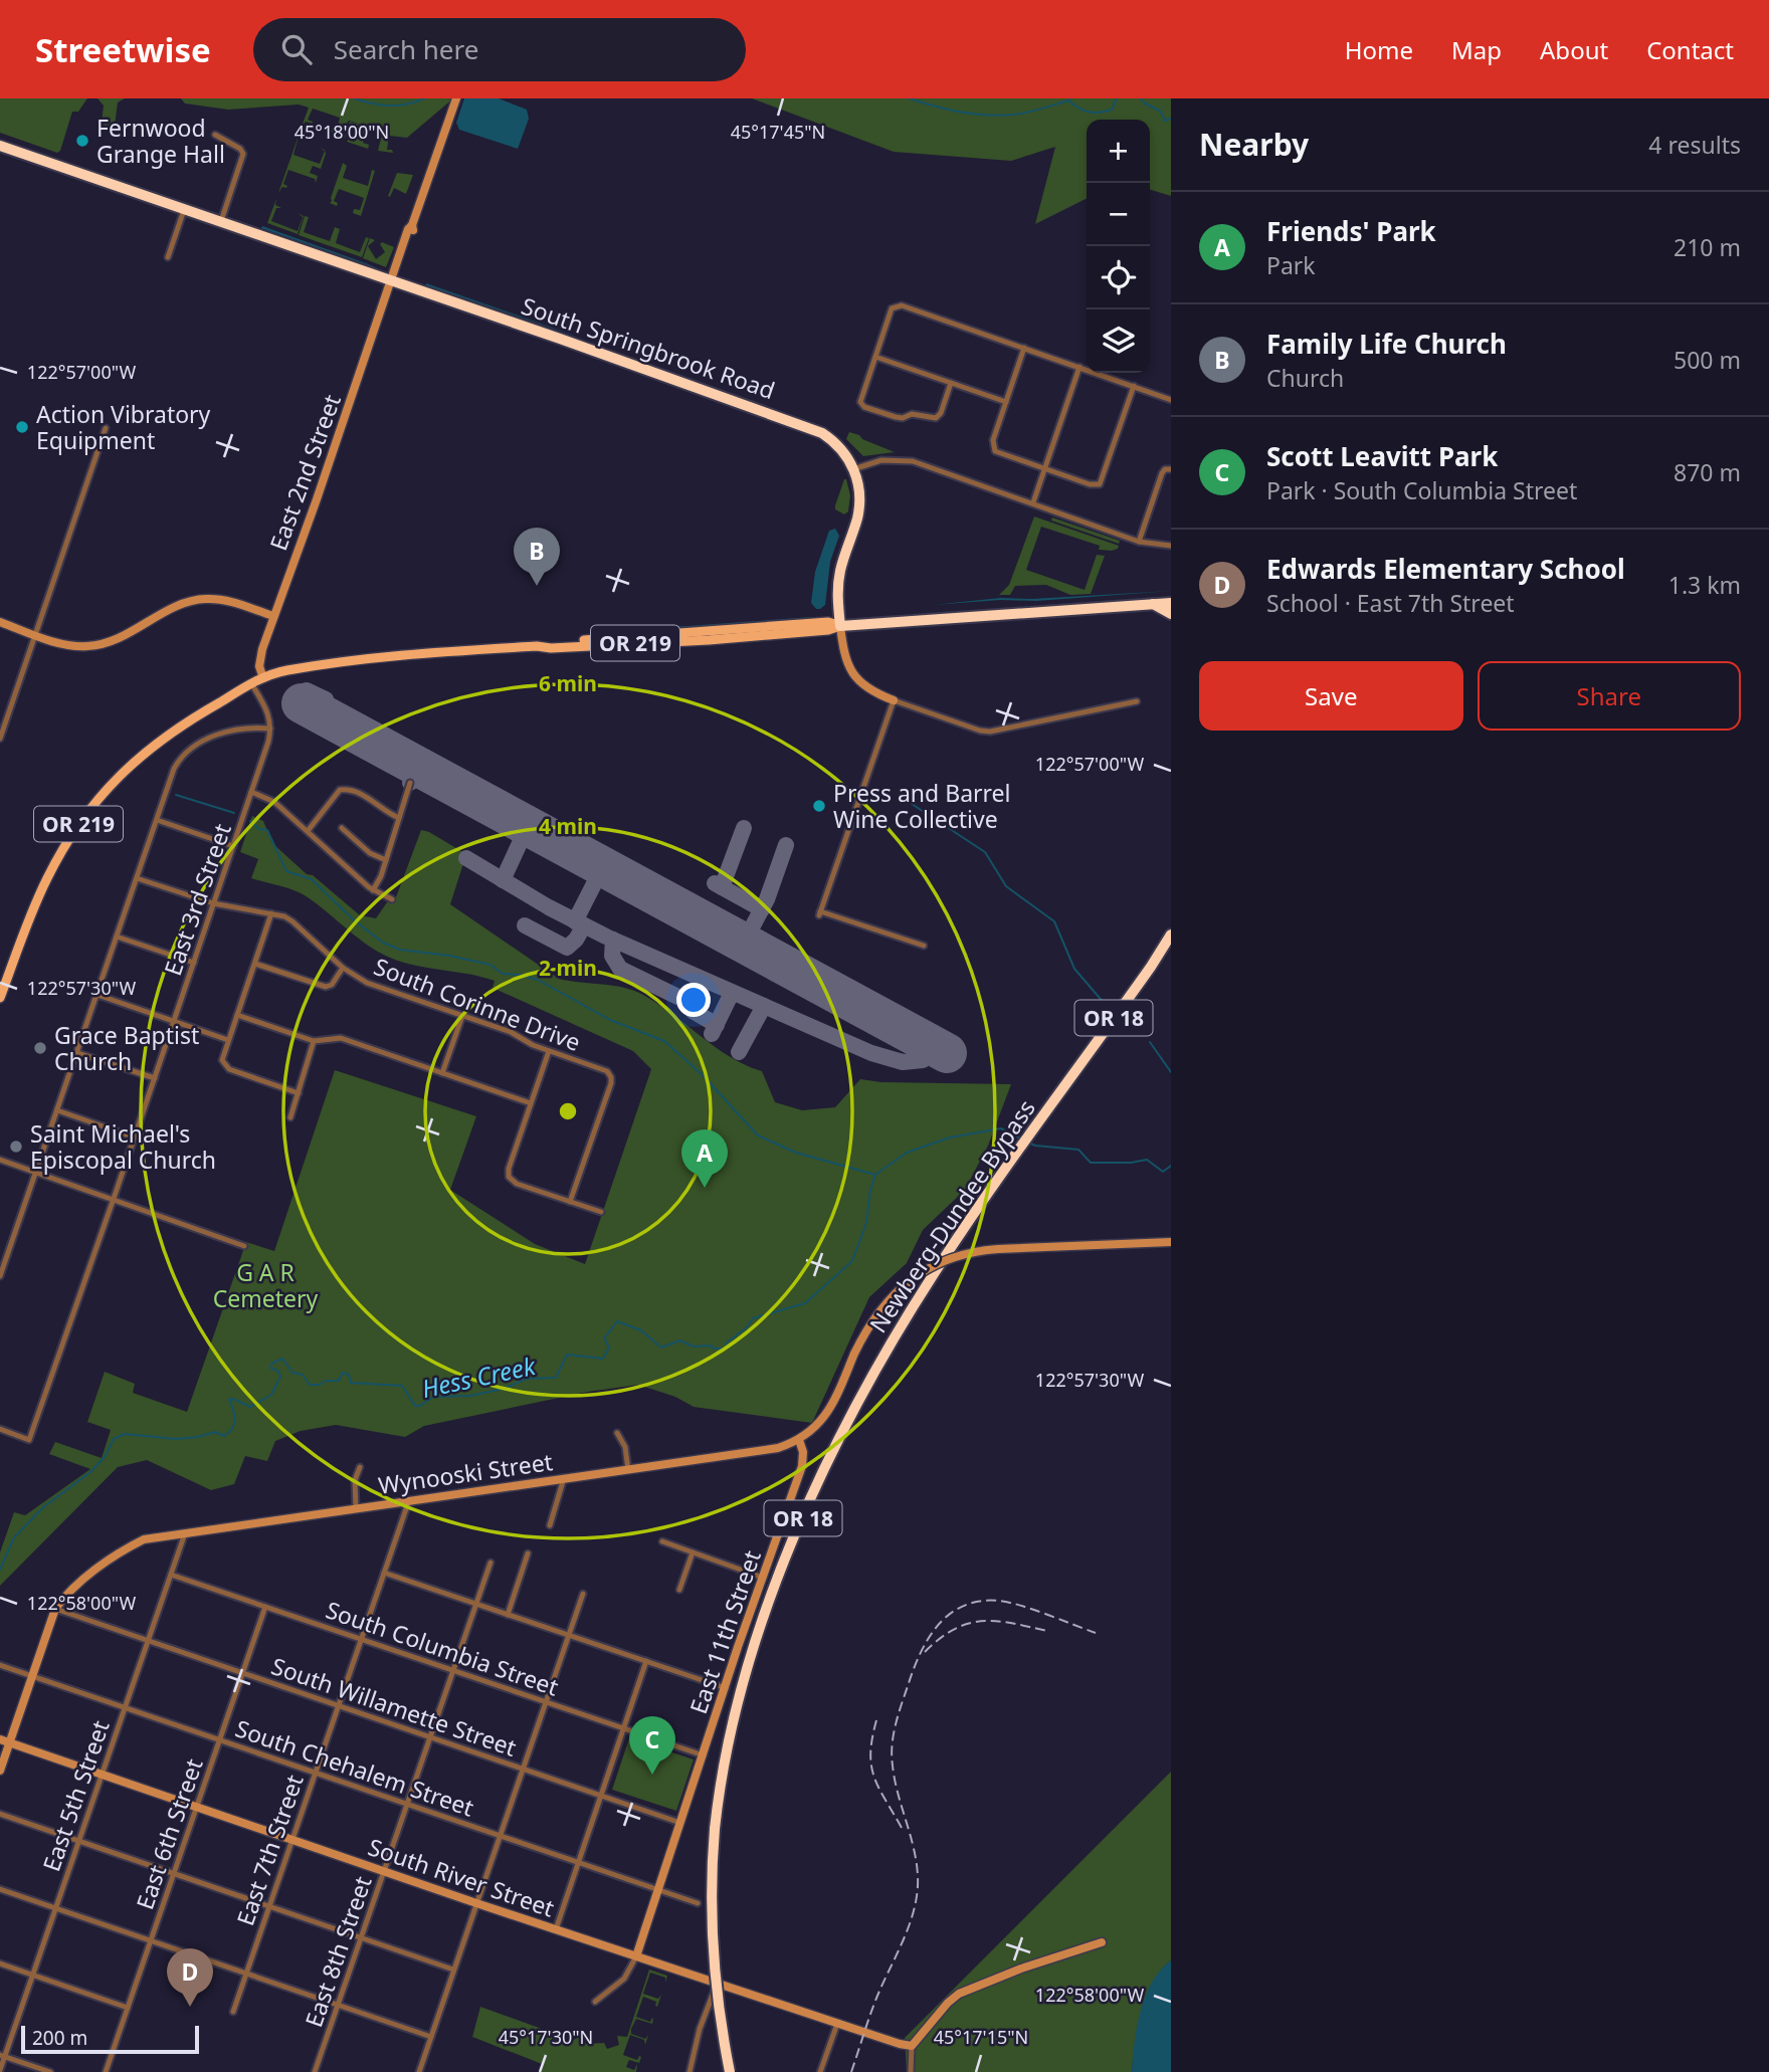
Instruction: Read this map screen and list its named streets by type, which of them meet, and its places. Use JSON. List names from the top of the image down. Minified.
{"streets":{"highway":["South Springbrook Road","OR 219","OR 18","Newberg-Dundee Bypass"],"street":["East 2nd Street","East 3rd Street","South Corinne Drive","Wynooski Street","East 11th Street","South Columbia Street","South Willamette Street","South Chehalem Street","East 5th Street","East 6th Street","East 7th Street","South River Street","East 8th Street"]},"crossings":[["South Springbrook Road","East 2nd Street"],["South Springbrook Road","OR 219"],["East 2nd Street","OR 219"],["East 3rd Street","South Corinne Drive"],["Wynooski Street","East 11th Street"],["Wynooski Street","South Willamette Street"],["Wynooski Street","East 5th Street"],["Wynooski Street","East 7th Street"],["East 11th Street","South Columbia Street"],["East 11th Street","South Willamette Street"],["East 11th Street","South Chehalem Street"],["East 11th Street","South River Street"],["South Columbia Street","East 5th Street"],["South Columbia Street","East 6th Street"],["South Columbia Street","East 7th Street"],["South Columbia Street","East 8th Street"],["South Willamette Street","East 5th Street"],["South Willamette Street","East 6th Street"],["South Willamette Street","East 7th Street"],["South Willamette Street","East 8th Street"],["South Chehalem Street","East 5th Street"],["South Chehalem Street","East 6th Street"],["South Chehalem Street","East 7th Street"],["South Chehalem Street","East 8th Street"],["East 5th Street","South River Street"],["East 6th Street","South River Street"],["East 7th Street","South River Street"],["South River Street","East 8th Street"]],"water":["Hess Creek"],"parks":["G A R Cemetery"],"places":["Fernwood Grange Hall","Action Vibratory Equipment","Press and Barrel Wine Collective","Grace Baptist Church","Saint Michael's Episcopal Church"],"scale_bar":"200 m","page":{"header":"Streetwise","search":"Search here","nav":["Home","Map","About","Contact"],"heading":["Nearby","4 results"],"map_buttons":["+","−"],"list":[{"mark":"A","name":"Friends' Park","note":"Park","value":"210 m"},{"mark":"B","name":"Family Life Church","note":"Church","value":"500 m"},{"mark":"C","name":"Scott Leavitt Park","note":"Park · South Columbia Street","value":"870 m"},{"mark":"D","name":"Edwards Elementary School","note":"School · East 7th Street","value":"1.3 km"}],"pins":["B","A","C","D"],"buttons":["Save","Share"],"scale":"200 m"},"coordinates":["45°18'00\"N","45°17'45\"N","122°57'00\"W","122°57'30\"W","122°58'00\"W","45°17'30\"N","45°17'15\"N"],"rings":["6 min","4 min","2 min"]}
